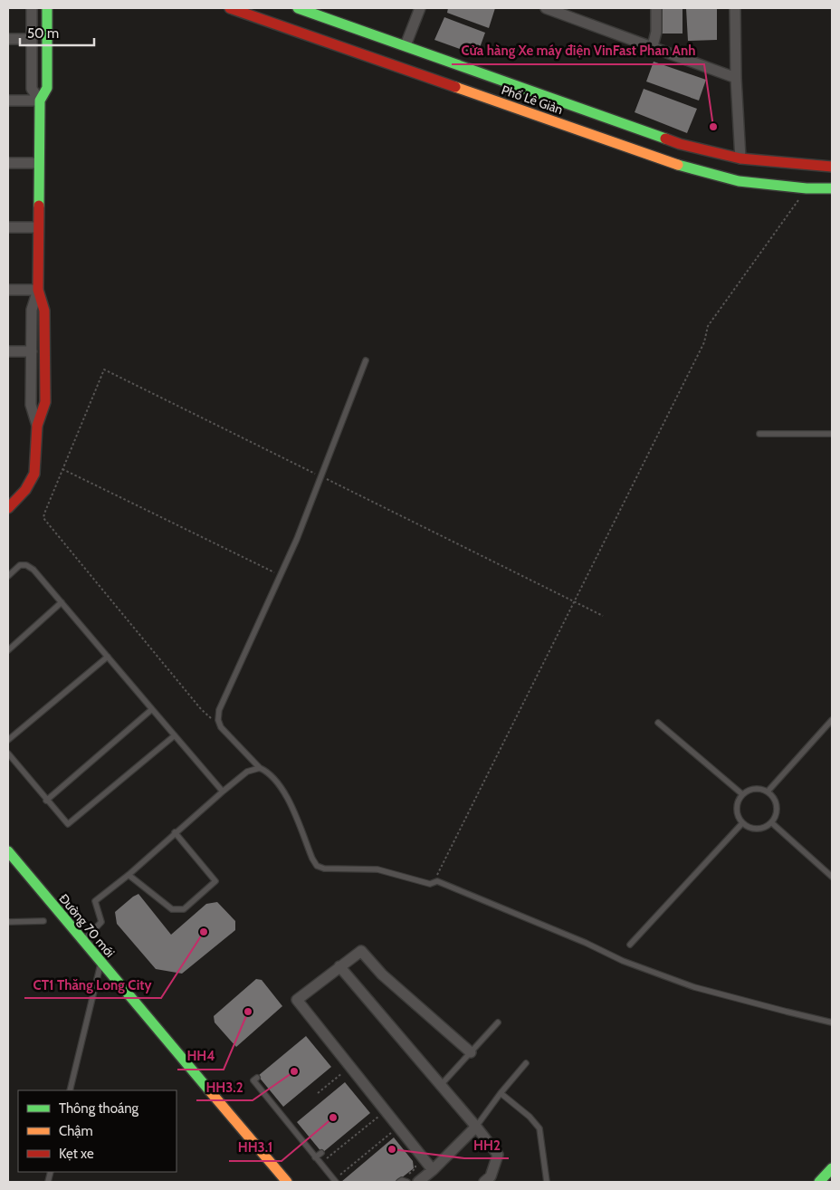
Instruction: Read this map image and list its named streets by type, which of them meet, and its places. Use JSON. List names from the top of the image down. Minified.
{"streets":{"main road":["Phố Lê Giản","Đường 70 mới"]},"places":["Cửa hàng Xe máy điện VinFast Phan Anh","CT1 Thăng Long City","HH4","HH3.2","HH3.1","HH2"],"legend":["Thông thoáng","Chậm","Kẹt xe"],"scale_bar":"50 m"}
